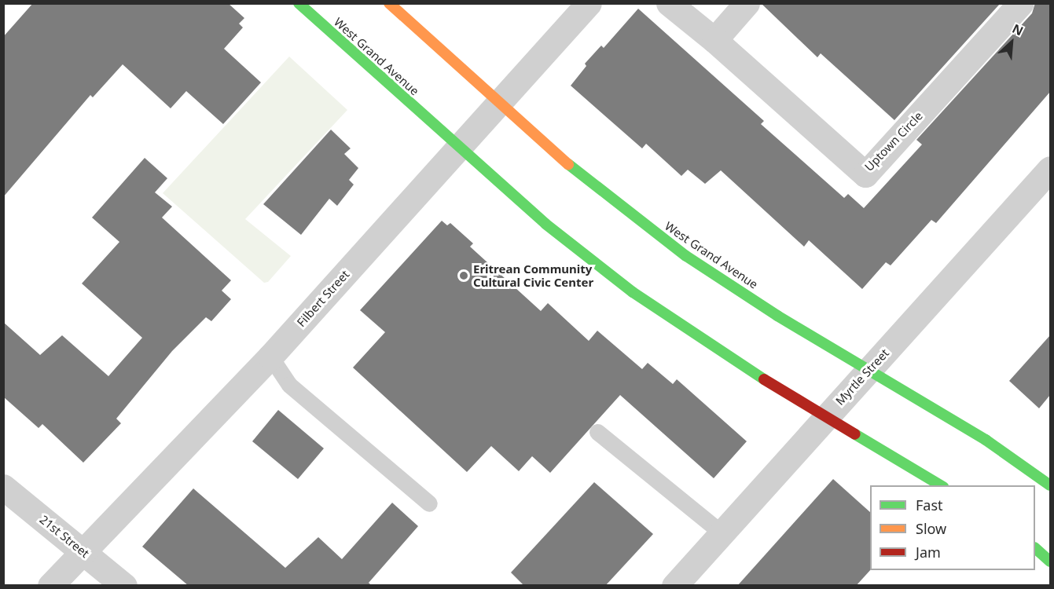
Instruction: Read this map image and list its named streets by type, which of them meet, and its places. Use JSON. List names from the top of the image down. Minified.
{"streets":{"main road":["West Grand Avenue"],"street":["Uptown Circle","Filbert Street","Myrtle Street","21st Street"]},"crossings":[["West Grand Avenue","Filbert Street"],["West Grand Avenue","Myrtle Street"],["Filbert Street","21st Street"]],"places":["Eritrean Community Cultural Civic Center"],"legend":["Fast","Slow","Jam"],"north":"top right"}
